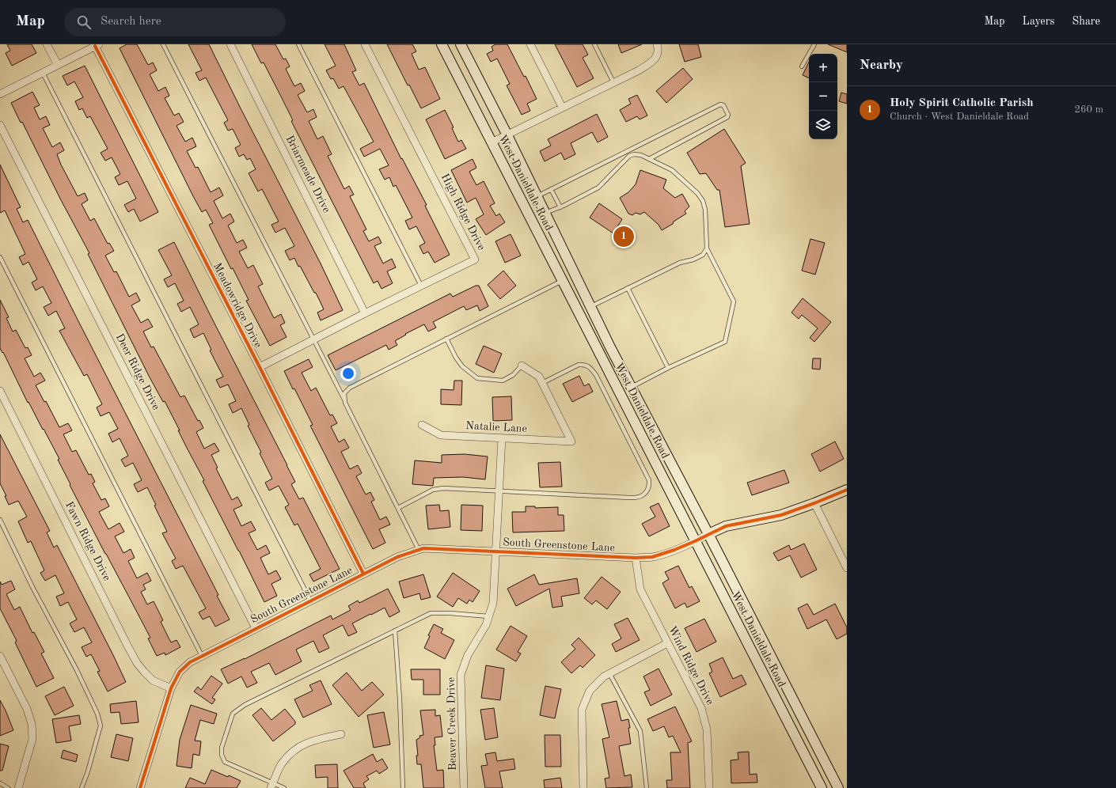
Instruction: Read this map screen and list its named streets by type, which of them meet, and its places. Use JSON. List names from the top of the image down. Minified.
{"streets":{"main road":["West Danieldale Road"],"street":["Briarmeade Drive","High Ridge Drive","Meadowridge Drive","Deer Ridge Drive","Natalie Lane","Fawn Ridge Drive","South Greenstone Lane","Wind Ridge Drive","Beaver Creek Drive"]},"crossings":[["Briarmeade Drive","High Ridge Drive"],["West Danieldale Road","South Greenstone Lane"],["High Ridge Drive","Meadowridge Drive"],["Meadowridge Drive","South Greenstone Lane"],["Deer Ridge Drive","South Greenstone Lane"],["Natalie Lane","Beaver Creek Drive"],["Fawn Ridge Drive","South Greenstone Lane"],["South Greenstone Lane","Wind Ridge Drive"],["South Greenstone Lane","Beaver Creek Drive"]],"page":{"header":"Map","search":"Search here","nav":["Map","Layers","Share"],"heading":"Nearby","map_buttons":["+","−"],"list":[{"mark":"1","name":"Holy Spirit Catholic Parish","note":"Church · West Danieldale Road","value":"260 m"}],"pins":"1"}}
